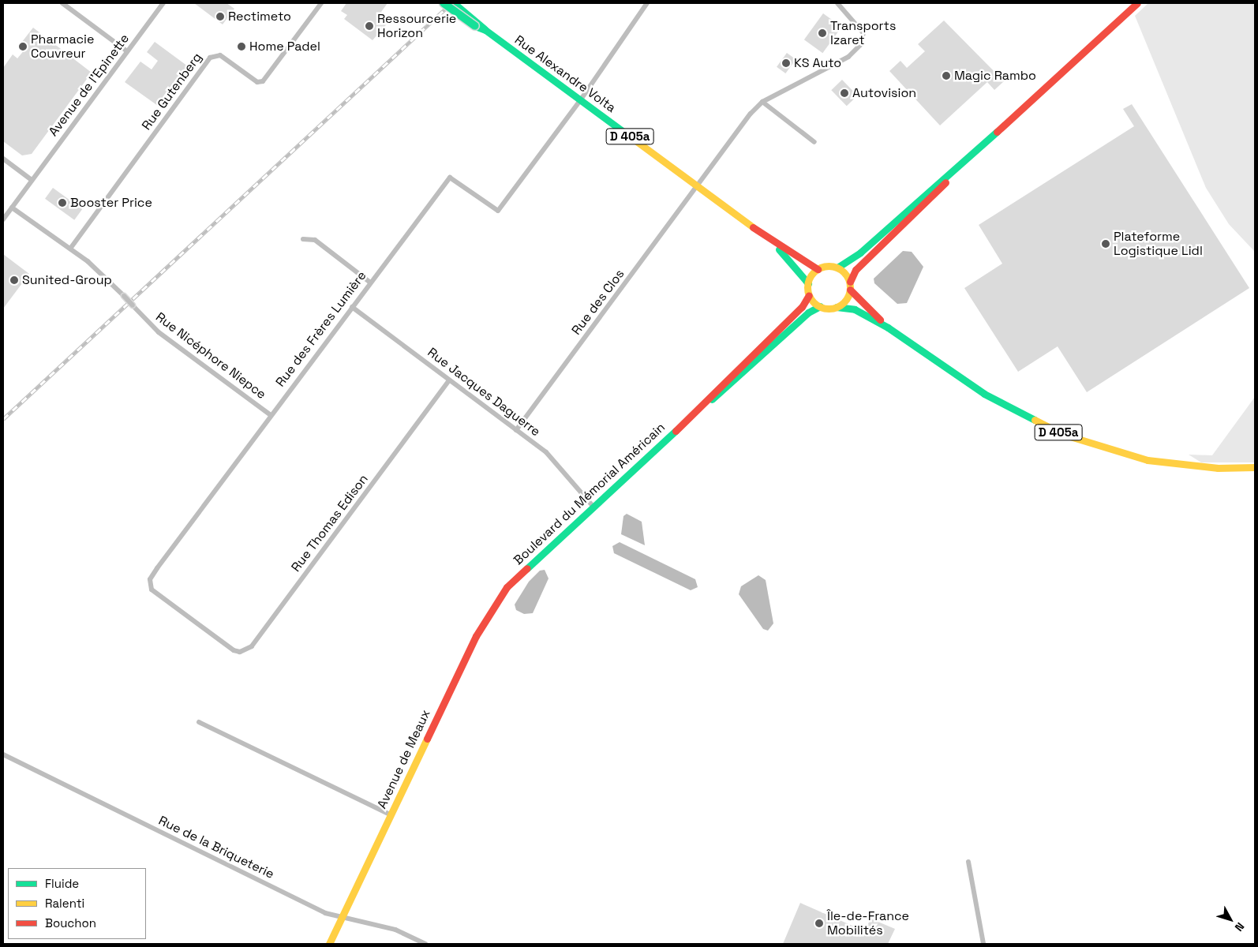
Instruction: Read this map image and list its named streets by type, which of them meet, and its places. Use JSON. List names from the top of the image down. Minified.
{"streets":{"street":["Rue Alexandre Volta","Avenue de l'Epinette","Rue Gutenberg","D 405a","Rue des Clos","Rue des Frères Lumière","Rue Nicéphore Niepce","Rue Jacques Daguerre","Boulevard du Mémorial Américain","Rue Thomas Edison","Avenue de Meaux","Rue de la Briqueterie"]},"crossings":[["Rue Alexandre Volta","D 405a"],["Rue Alexandre Volta","Rue des Clos"],["Rue Alexandre Volta","Rue des Frères Lumière"],["Avenue de l'Epinette","Rue Nicéphore Niepce"],["Rue Gutenberg","Rue Nicéphore Niepce"],["Rue des Clos","Rue Jacques Daguerre"],["Rue des Frères Lumière","Rue Nicéphore Niepce"],["Rue des Frères Lumière","Rue Jacques Daguerre"],["Rue des Frères Lumière","Rue Thomas Edison"],["Rue Jacques Daguerre","Boulevard du Mémorial Américain"],["Rue Jacques Daguerre","Rue Thomas Edison"],["Boulevard du Mémorial Américain","Avenue de Meaux"],["Avenue de Meaux","Rue de la Briqueterie"]],"places":["Rectimeto","Ressourcerie Horizon","Transports Izaret","Pharmacie Couvreur","Home Padel","KS Auto","Magic Rambo","Autovision","Booster Price","Plateforme Logistique Lidl","Sunited-Group","Île-de-France Mobilités"],"legend":["Fluide","Ralenti","Bouchon"],"north":"bottom right"}
